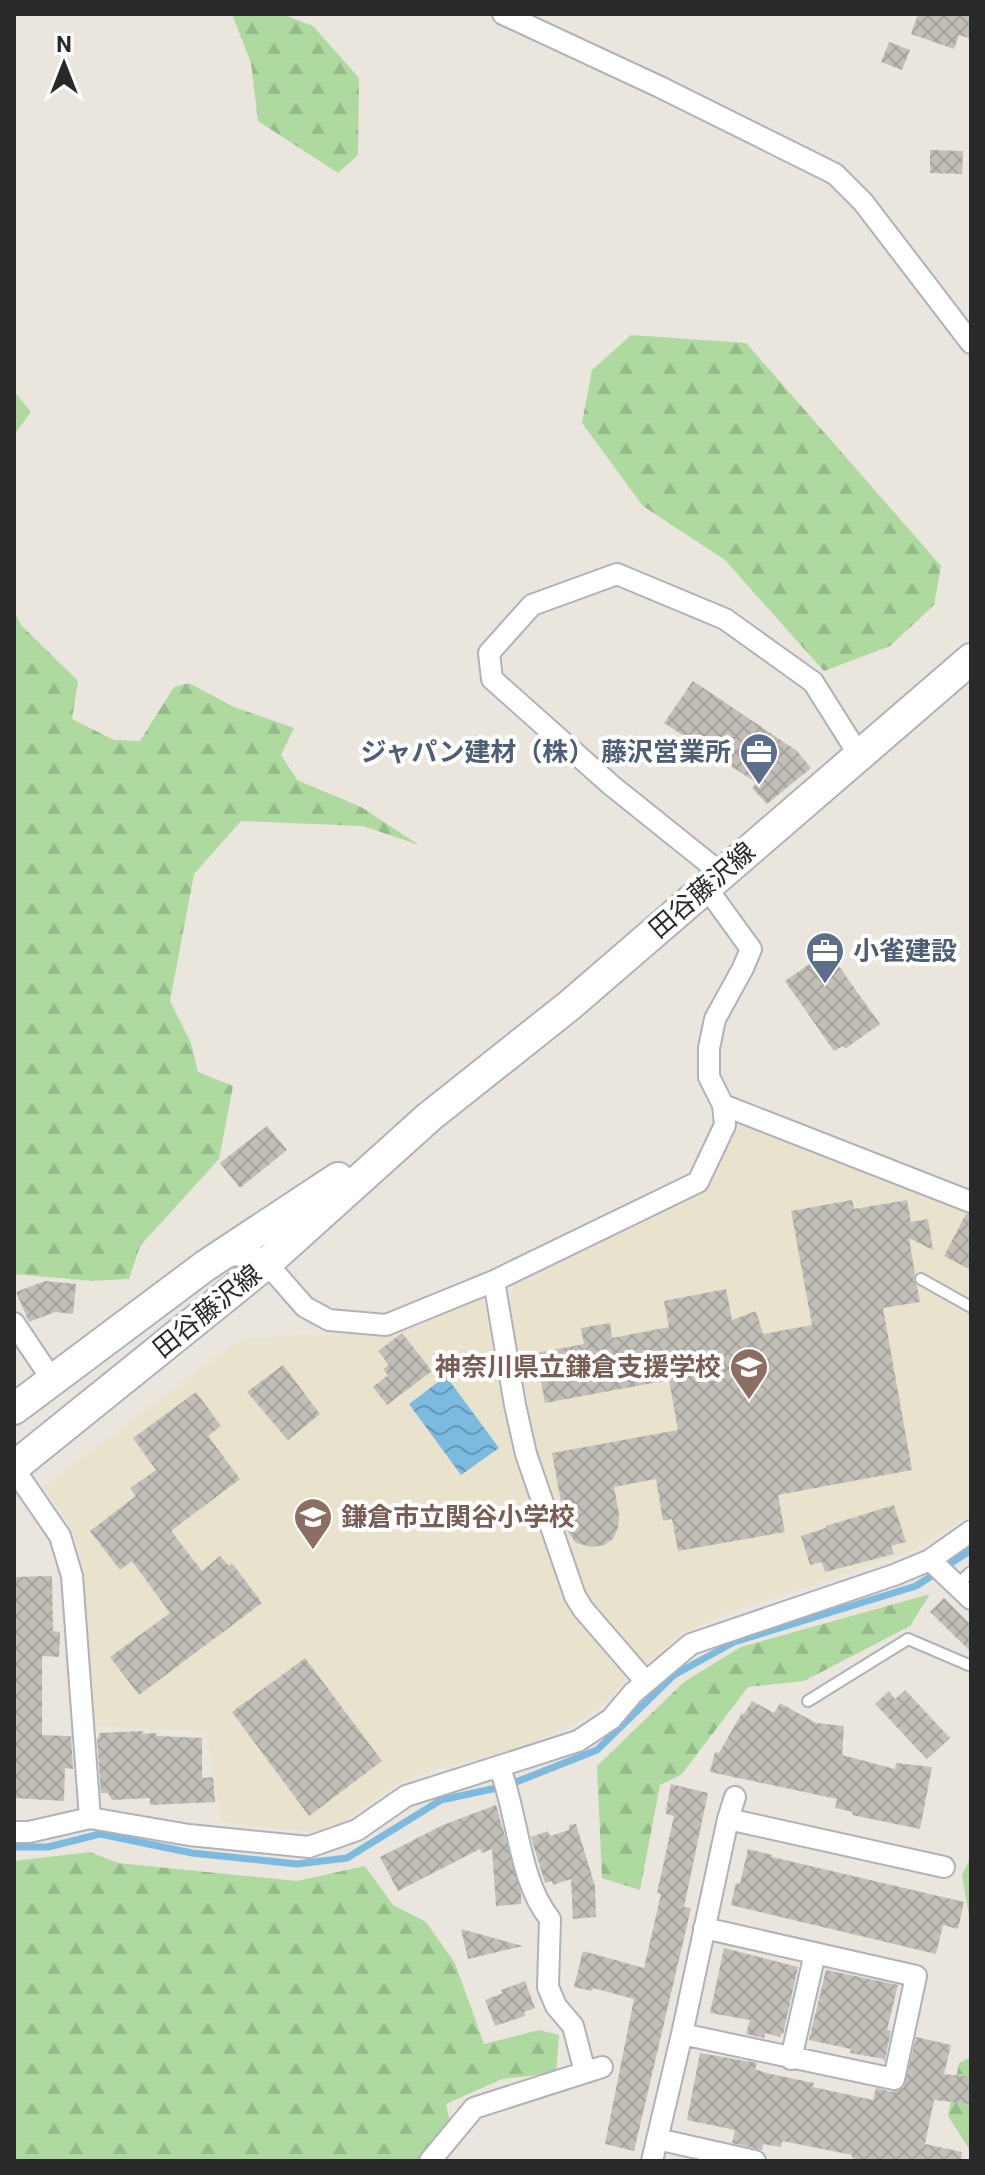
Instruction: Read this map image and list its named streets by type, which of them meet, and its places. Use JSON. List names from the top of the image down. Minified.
{"streets":{"main road":["田谷藤沢線"]},"places":{"office":["ジャパン建材（株） 藤沢営業所","小雀建設"],"school or university":["神奈川県立鎌倉支援学校","鎌倉市立関谷小学校"]},"north":"top"}
